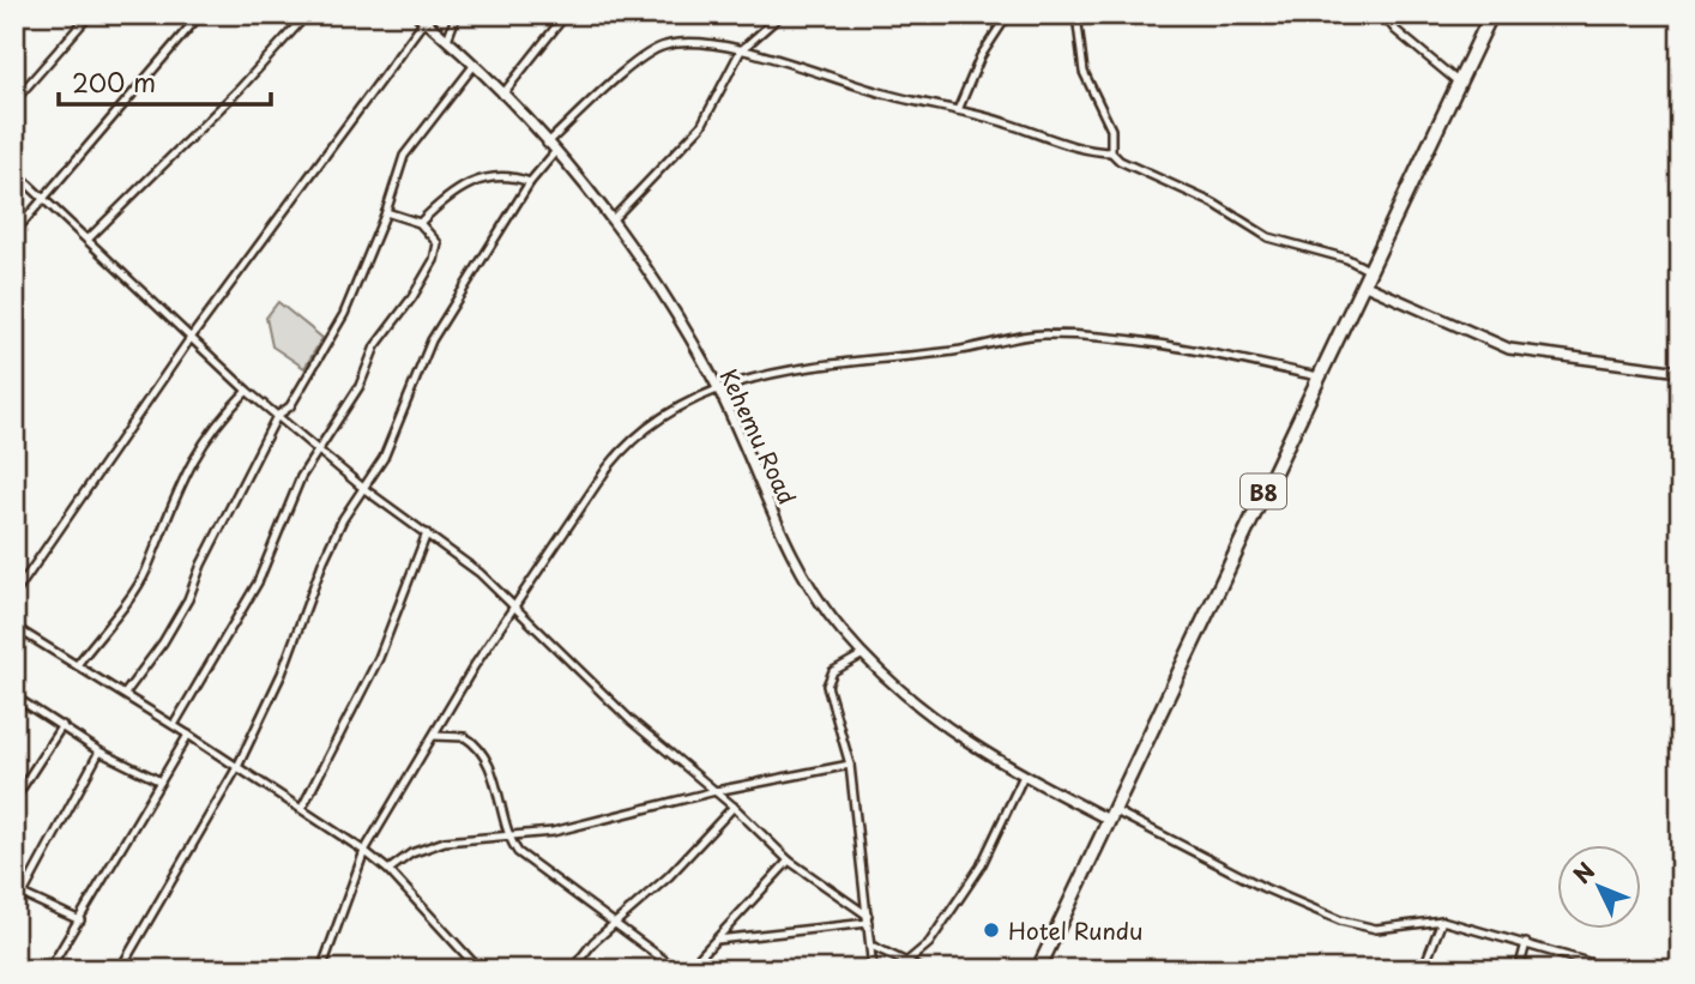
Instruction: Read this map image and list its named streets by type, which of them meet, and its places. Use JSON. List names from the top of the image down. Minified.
{"streets":{"highway":["B8"],"street":["Kehemu Road"]},"crossings":[["Kehemu Road","B8"]],"places":["Hotel Rundu"],"scale_bar":"200 m","north":"top left"}
